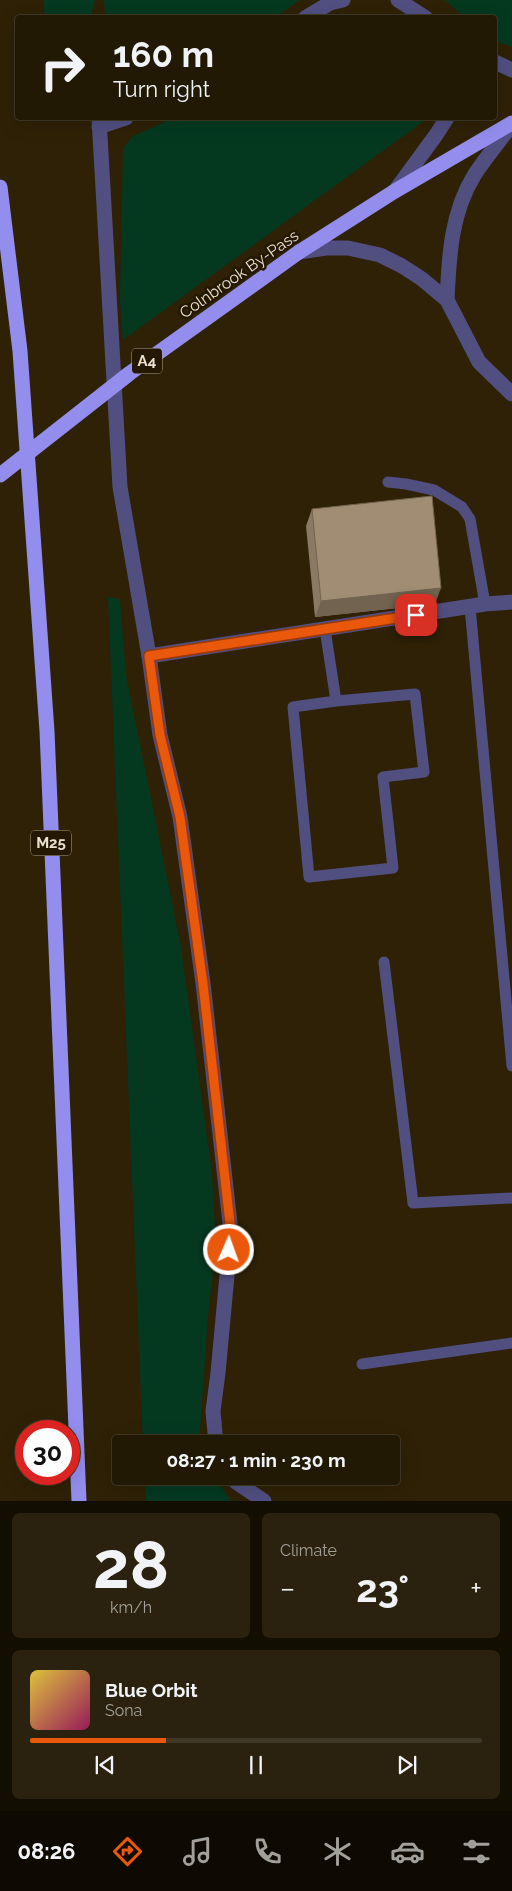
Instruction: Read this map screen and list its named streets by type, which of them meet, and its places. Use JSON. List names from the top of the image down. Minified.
{"streets":{"highway":["Colnbrook By-Pass","A4","M25"]},"page":{"turn":["160 m","Turn right"],"limit":"30","trip":"08:27 · 1 min · 230 m","tile":[["28","km/h"],"Climate"],"heat":["−","23°","+"],"song":["Blue Orbit","Sona"],"tabs":"08:26"}}
